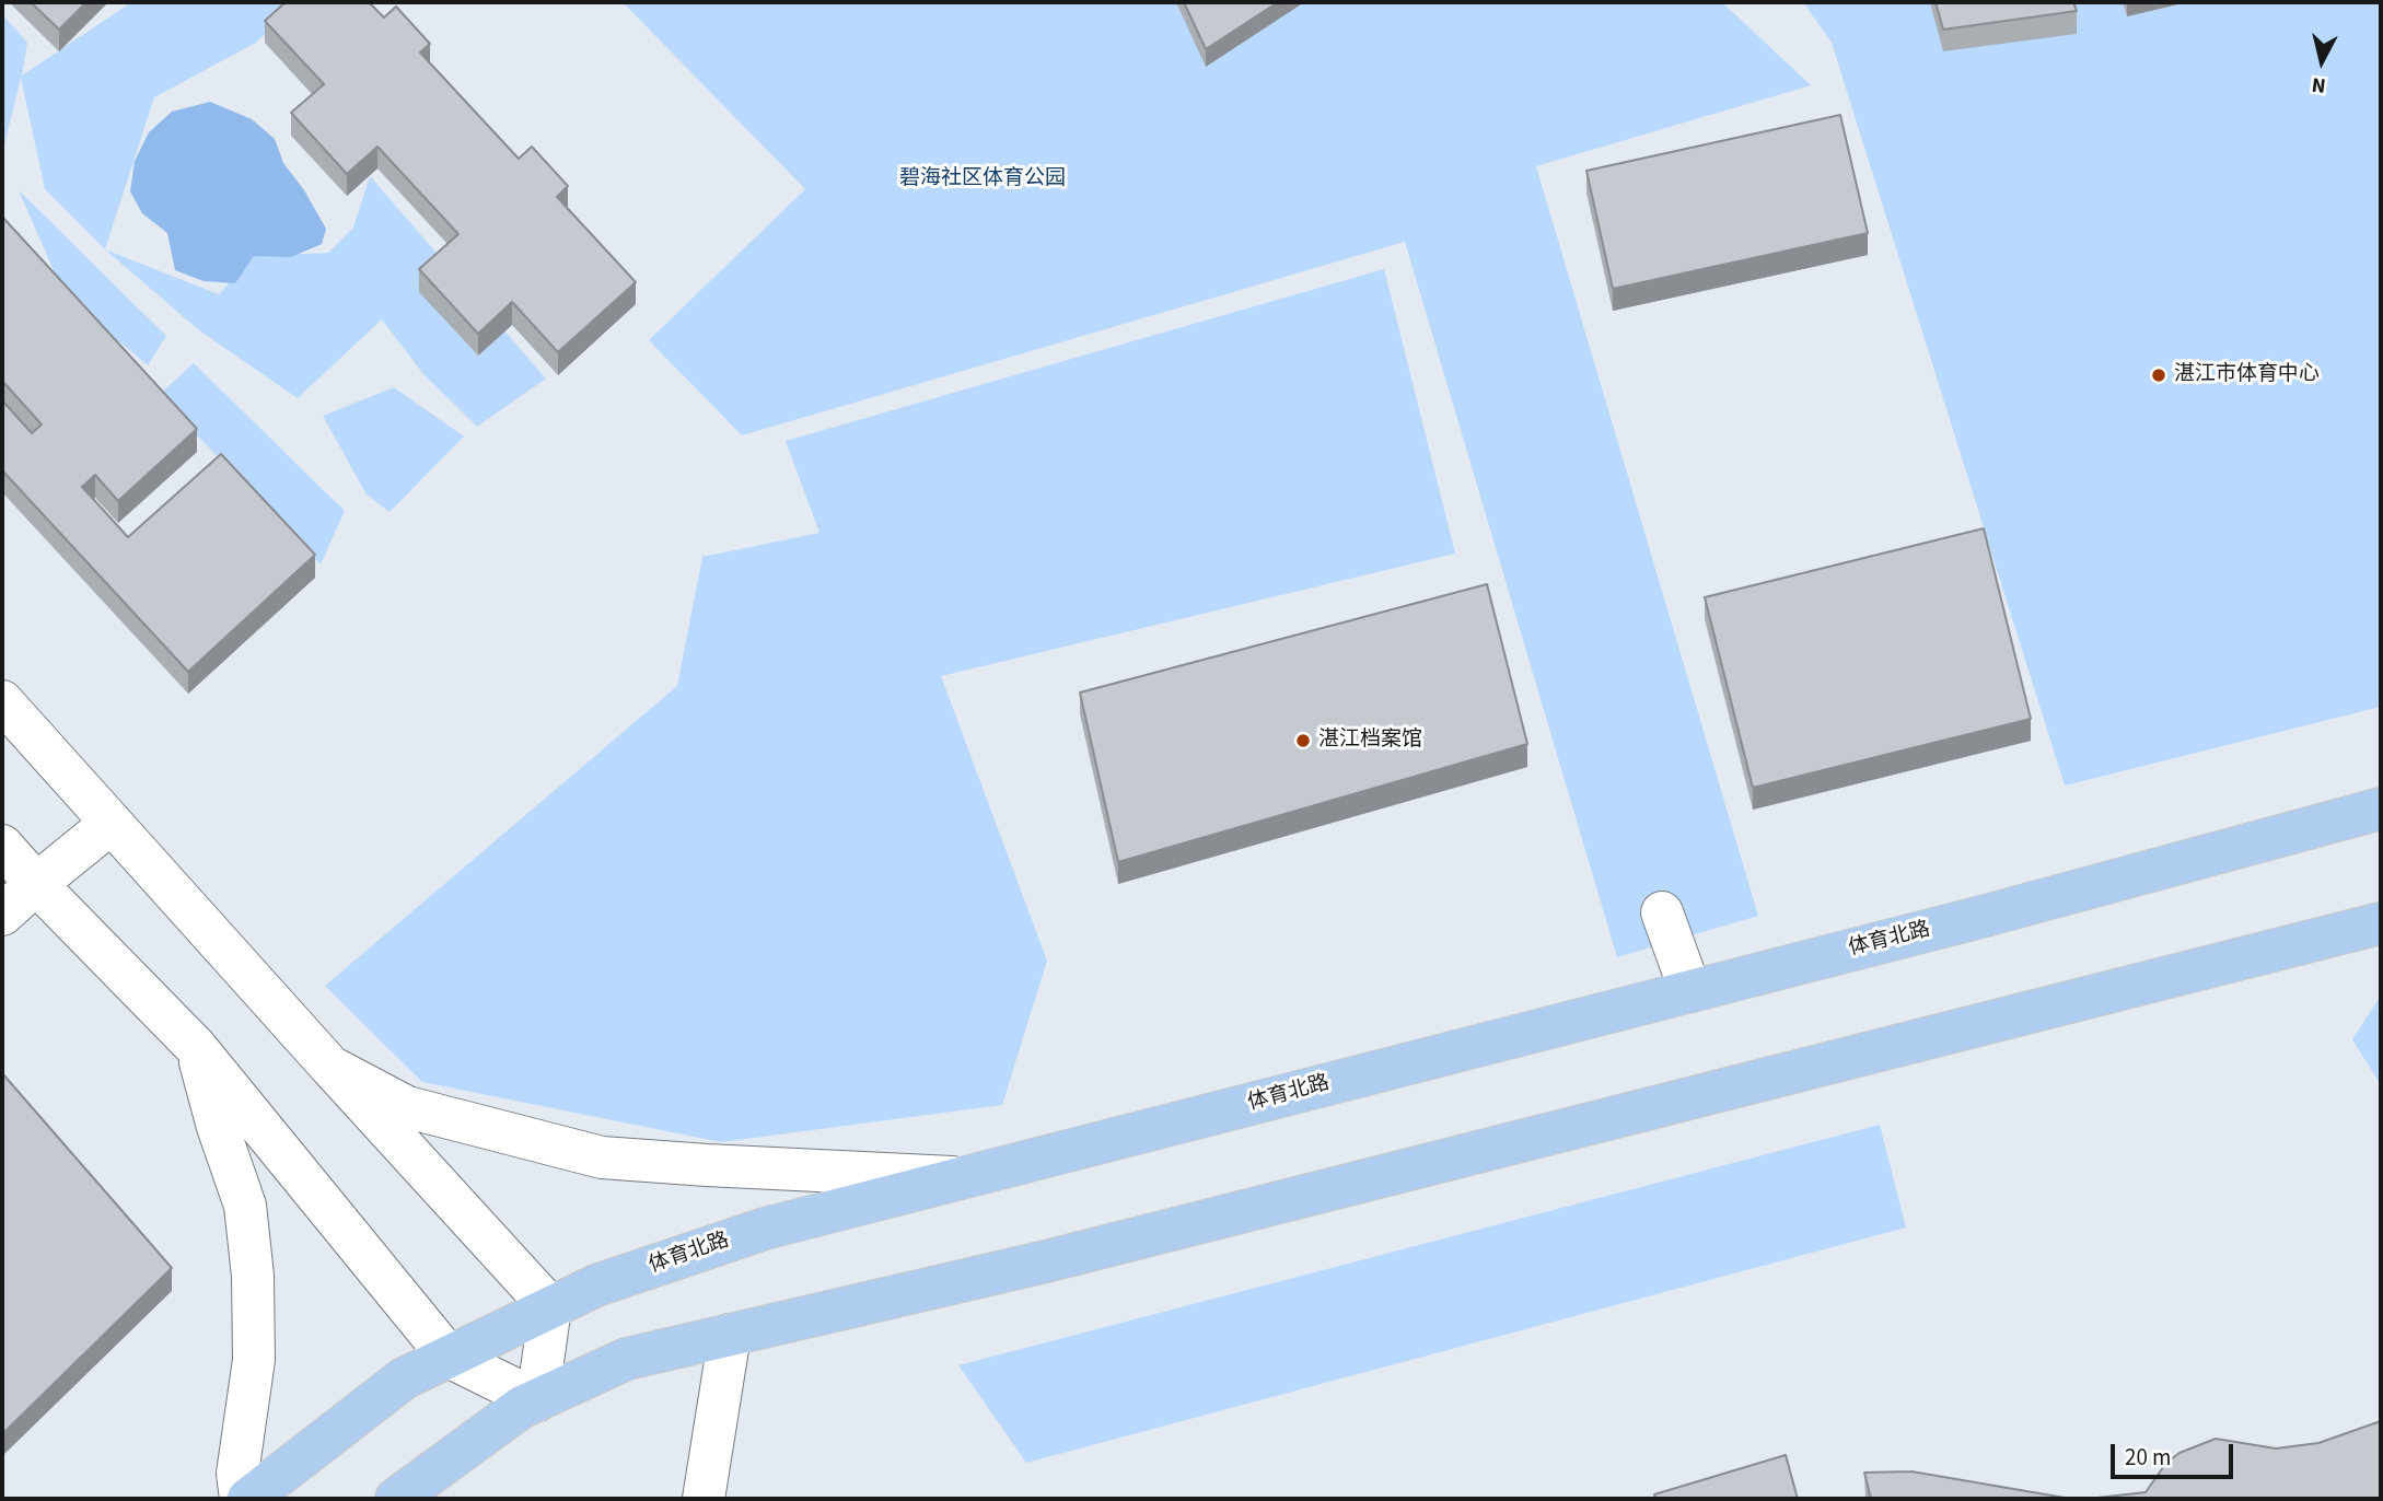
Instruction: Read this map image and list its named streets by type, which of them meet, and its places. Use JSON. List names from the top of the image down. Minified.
{"streets":{"main road":["体育北路"]},"parks":["碧海社区体育公园"],"places":["湛江市体育中心","湛江档案馆"],"scale_bar":"20 m","north":"bottom"}
